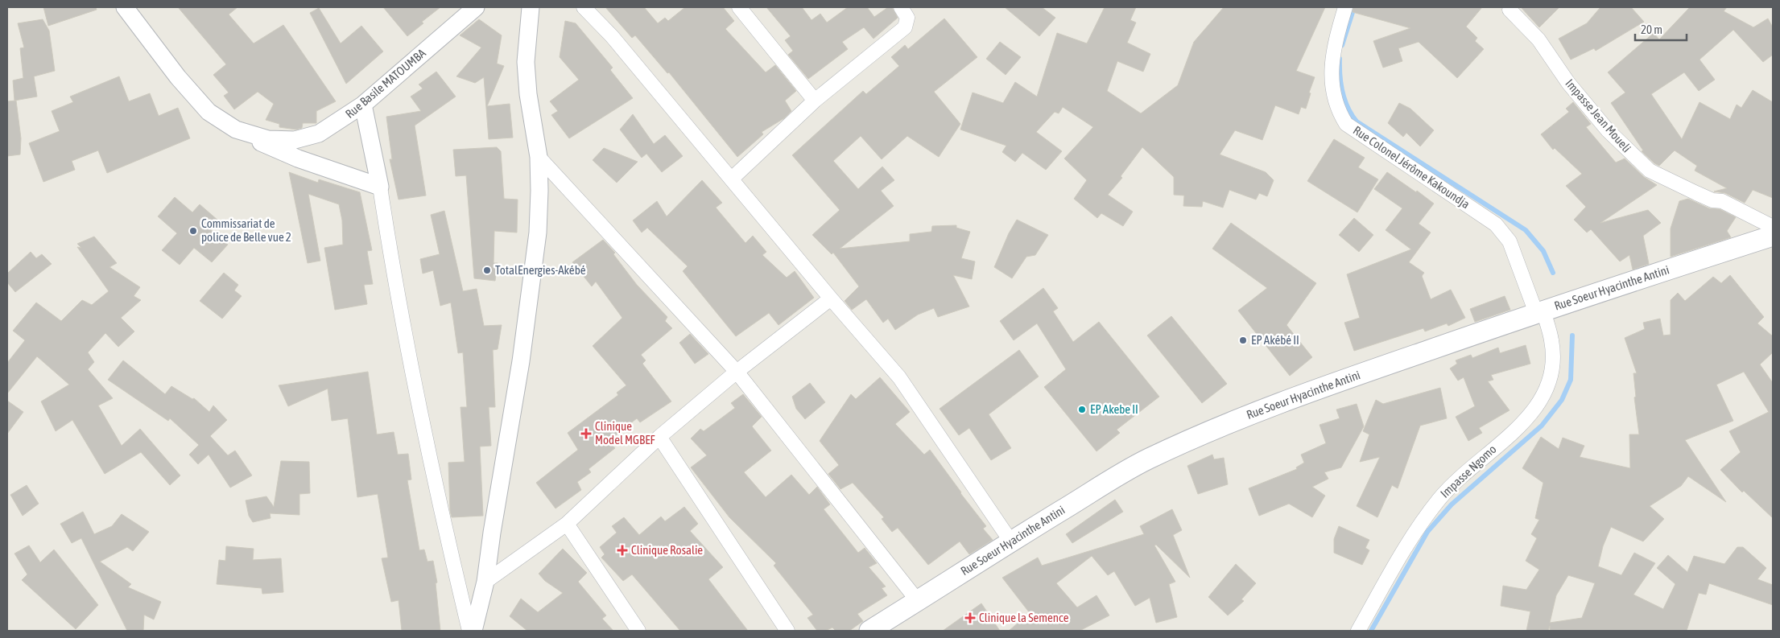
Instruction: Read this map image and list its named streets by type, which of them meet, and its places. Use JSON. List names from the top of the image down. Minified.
{"streets":{"main road":["Rue Soeur Hyacinthe Antini"],"street":["Rue Basile MATOUMBA","Impasse Jean Moueli","Rue Colonel Jérôme Kakoundja","Impasse Ngomo"]},"crossings":[["Rue Colonel Jérôme Kakoundja","Rue Soeur Hyacinthe Antini"],["Rue Colonel Jérôme Kakoundja","Impasse Ngomo"],["Rue Soeur Hyacinthe Antini","Impasse Ngomo"]],"places":{"other":["Commissariat de police de Belle vue 2","TotalEnergies-Akébé","EP Akébé II","EP Akebe II"],"health":["Clinique Model MGBEF","Clinique Rosalie","Clinique la Semence"]},"scale_bar":"20 m"}
